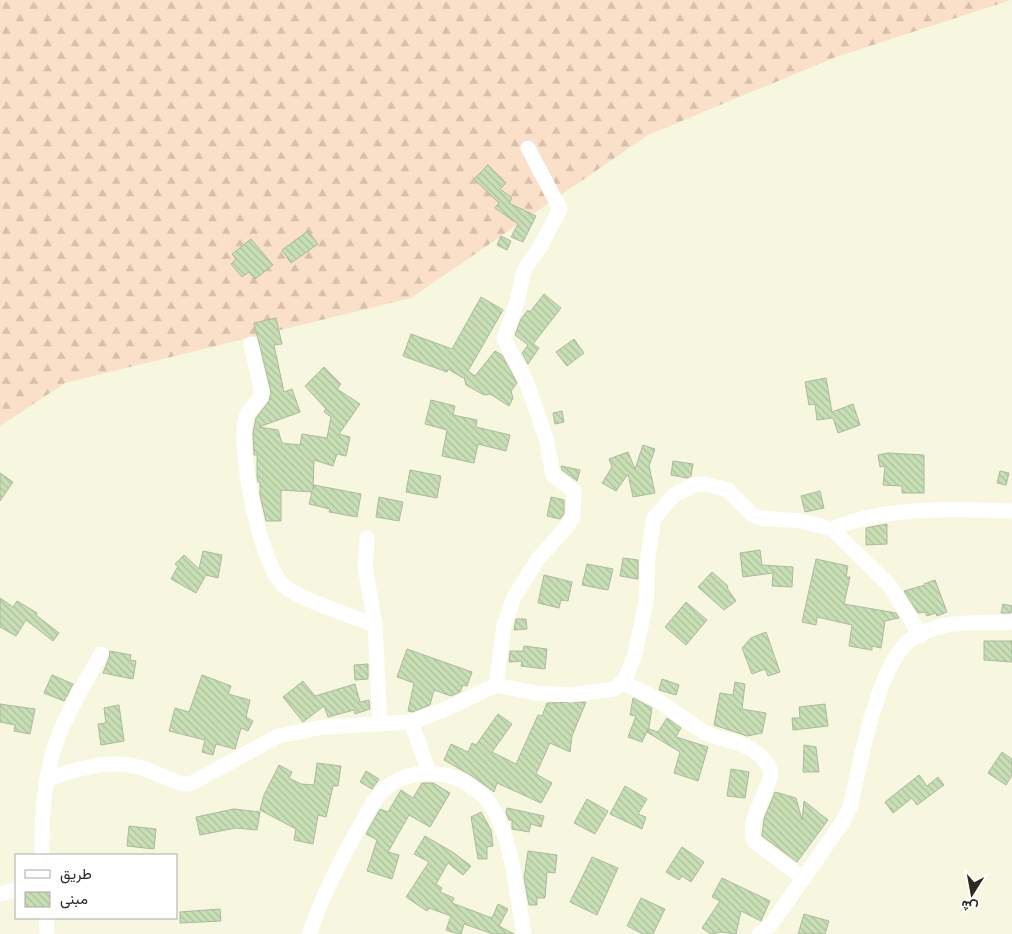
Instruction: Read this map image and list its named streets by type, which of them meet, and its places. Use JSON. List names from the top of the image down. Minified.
{"legend":["طريق","مبنى"],"north":"bottom"}
